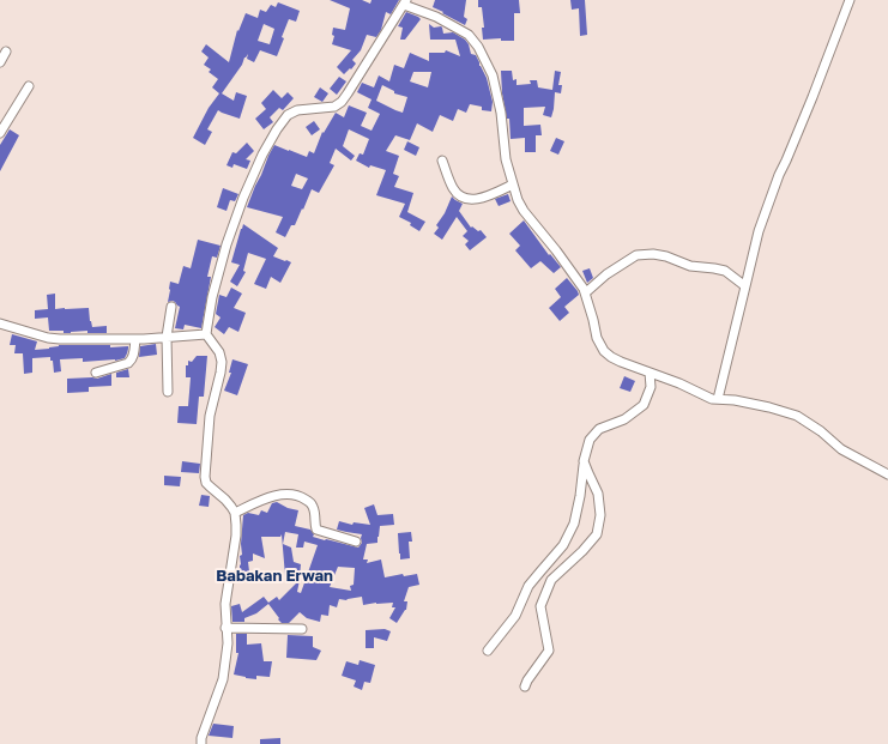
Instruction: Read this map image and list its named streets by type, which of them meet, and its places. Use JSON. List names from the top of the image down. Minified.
{"districts":["Babakan Erwan"]}
